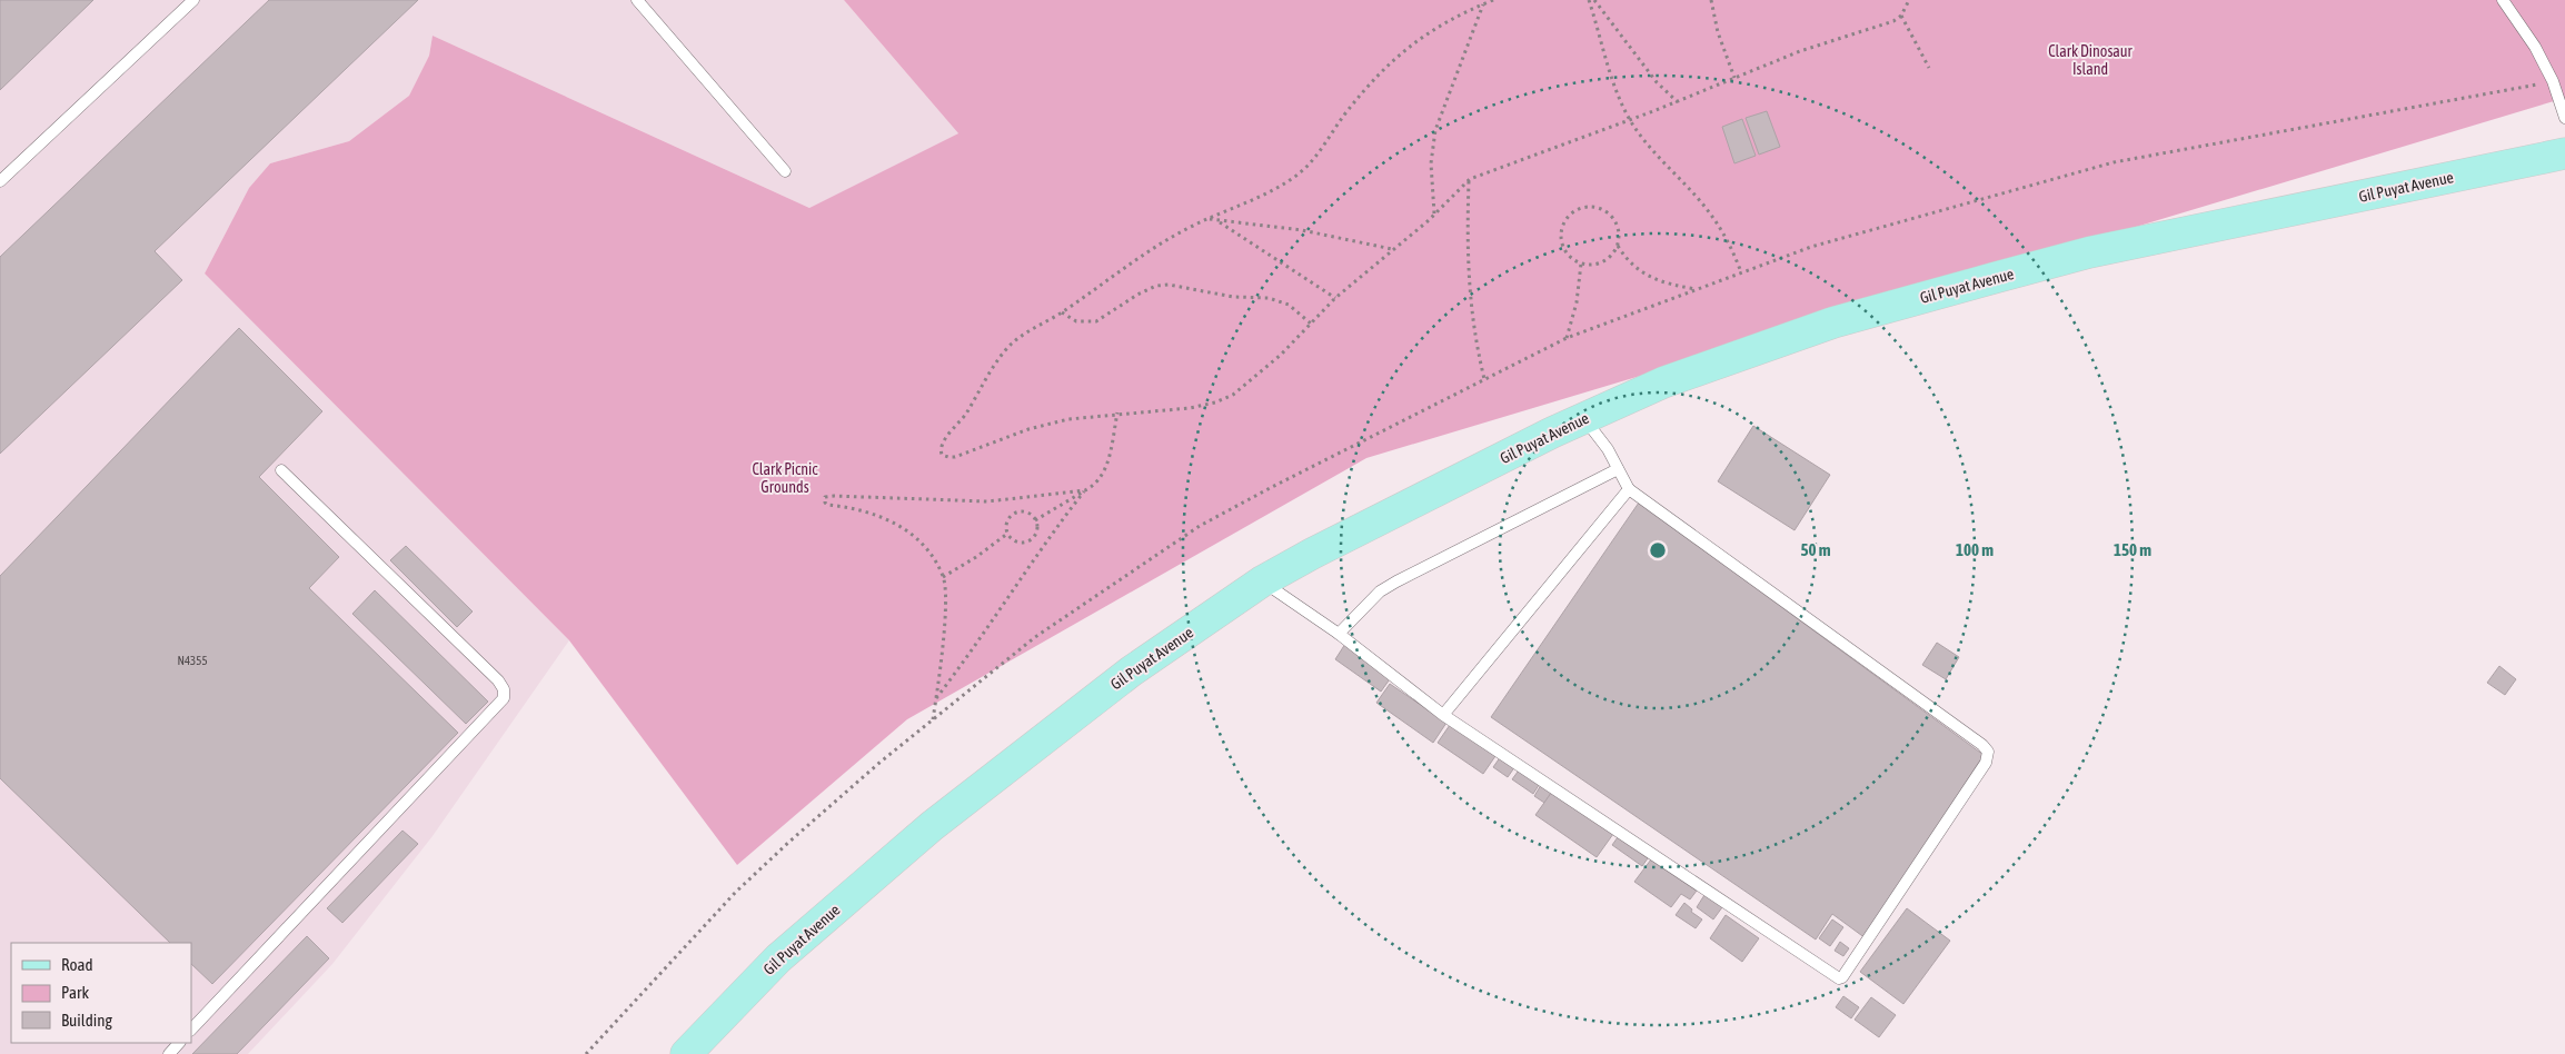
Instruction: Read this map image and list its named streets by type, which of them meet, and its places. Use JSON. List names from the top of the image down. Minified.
{"streets":{"main road":["Gil Puyat Avenue"]},"parks":["Clark Dinosaur Island","Clark Picnic Grounds"],"house_numbers":["N4355"],"legend":["Road","Park","Building"],"rings":["50 m","100 m","150 m"]}
